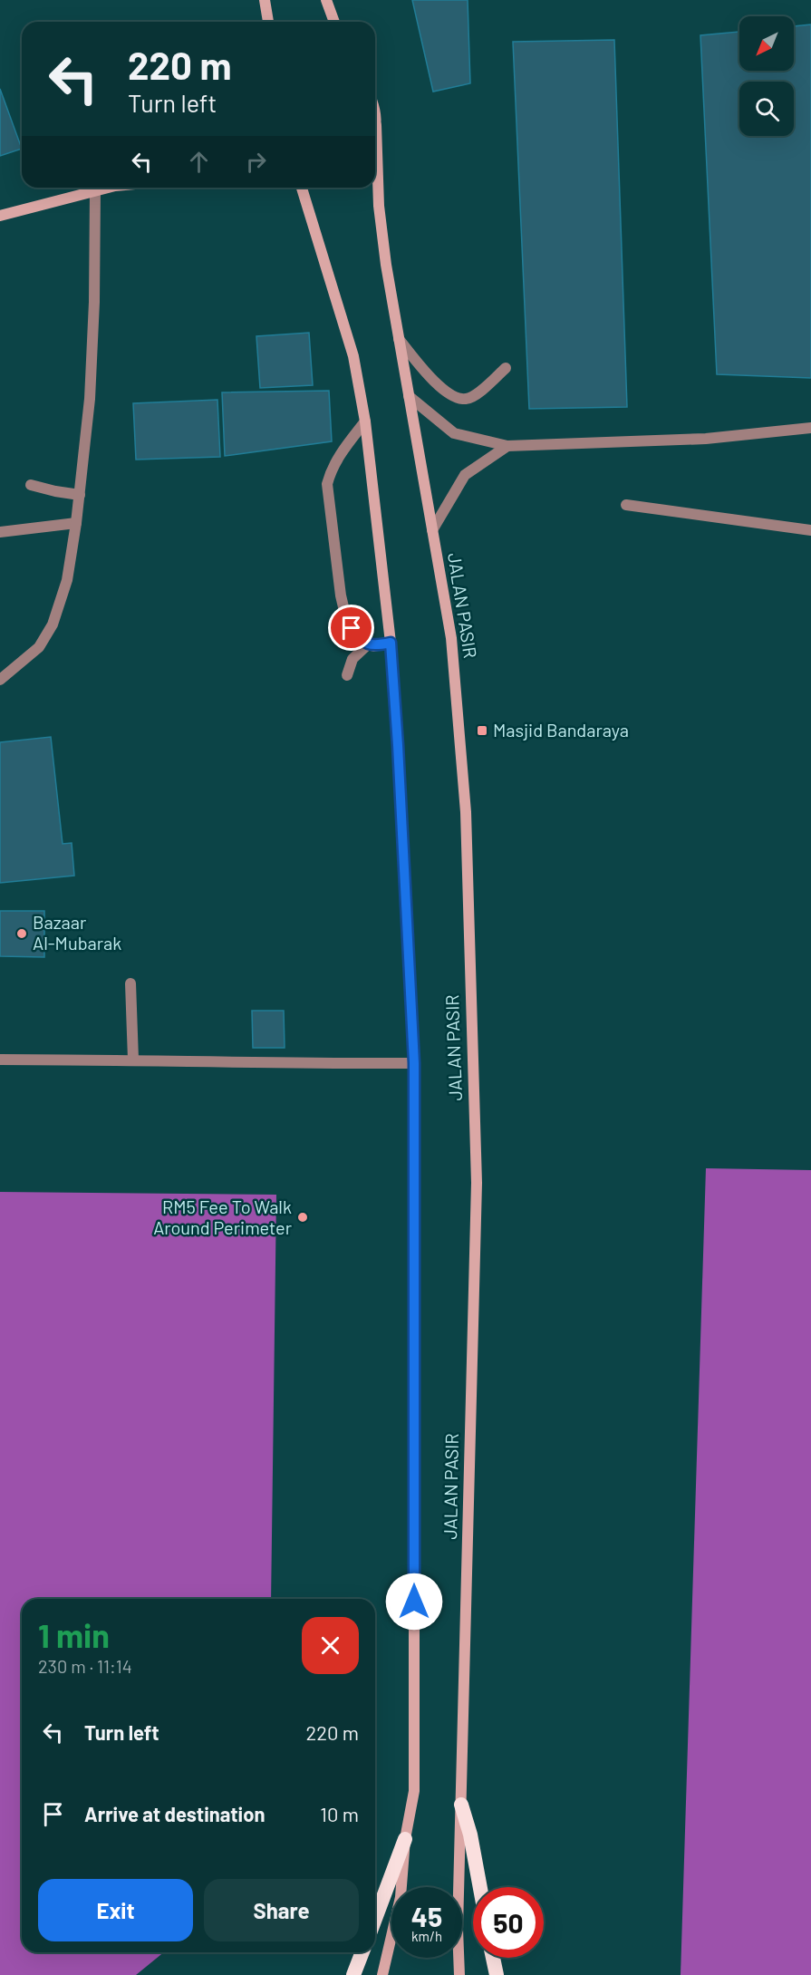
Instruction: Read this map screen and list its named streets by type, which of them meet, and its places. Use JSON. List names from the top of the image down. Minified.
{"streets":{"main road":["JALAN PASIR"]},"places":{"transit":["Masjid Bandaraya"],"other":["Bazaar Al-Mubarak","RM5 Fee To Walk Around Perimeter"]},"north":"bottom left","page":{"turn":["220 m","Turn left"],"heading":["1 min","230 m · 11:14"],"list":[{"name":"Turn left","value":"220 m"},{"name":"Arrive at destination","value":"10 m"}],"buttons":["Exit","Share"],"speed":"45 km/h","limit":"50"}}
